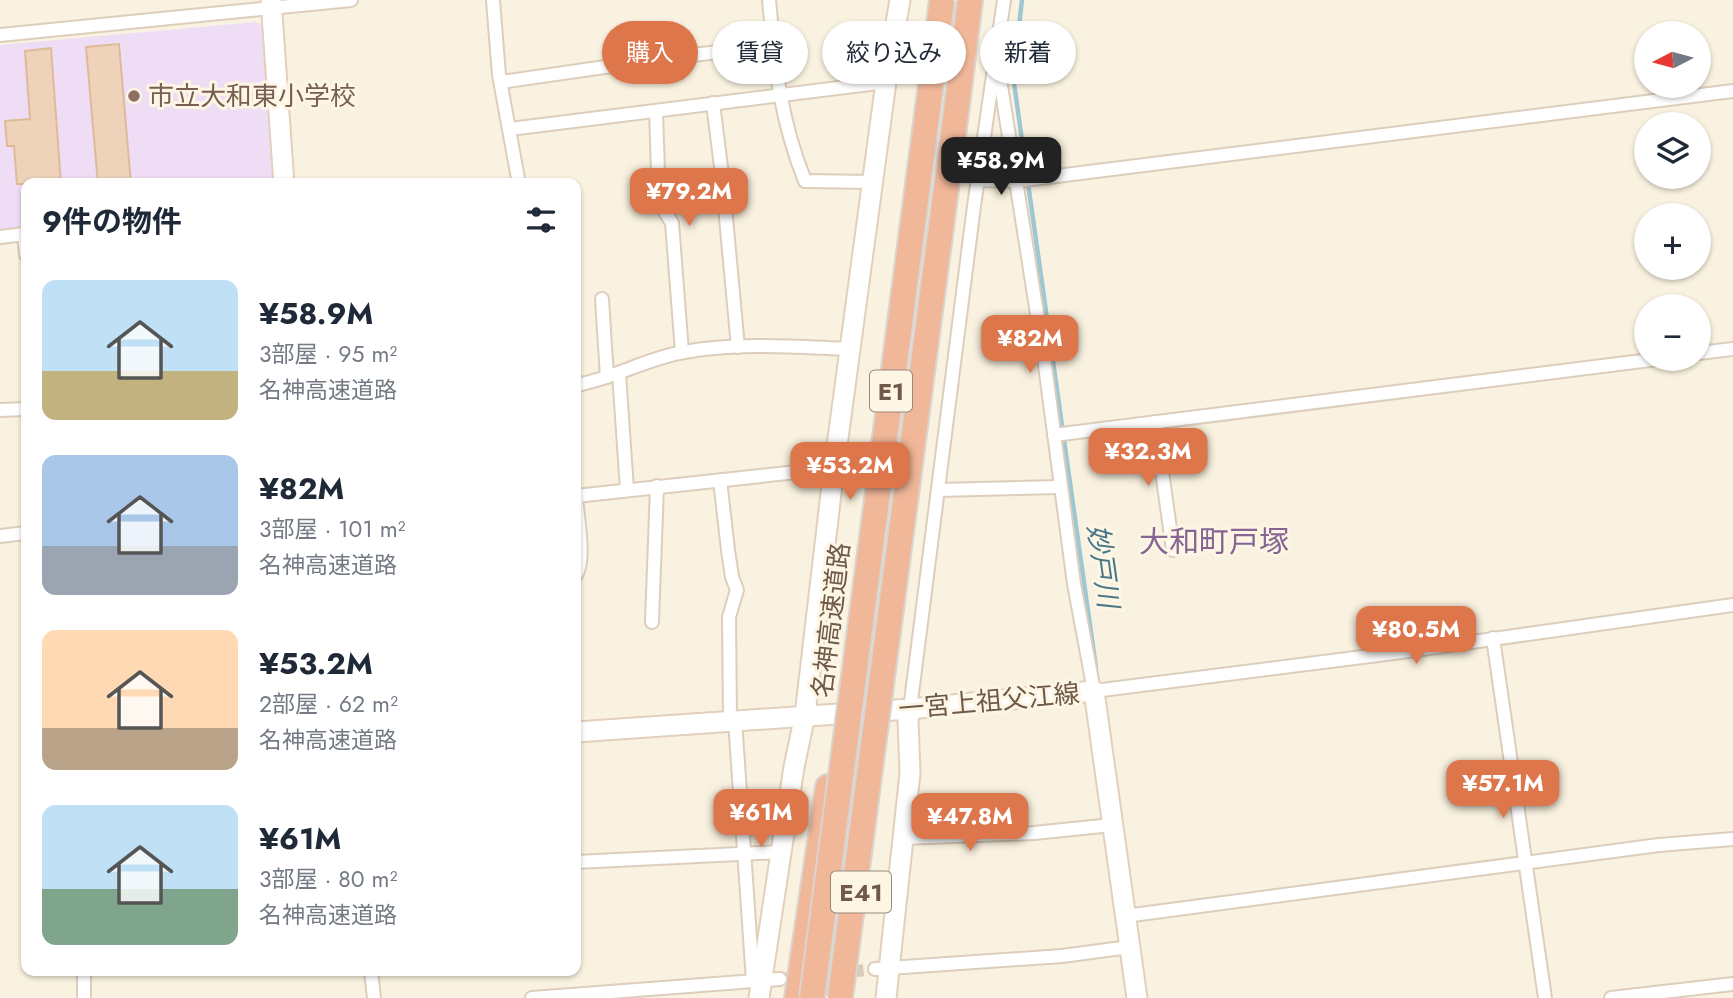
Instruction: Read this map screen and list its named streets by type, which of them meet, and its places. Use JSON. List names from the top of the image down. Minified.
{"streets":{"highway":["E1","名神高速道路","E41"],"street":["一宮上祖父江線"]},"crossings":[["E1","E41"]],"districts":["大和町戸塚"],"water":["妙戸川"],"places":["市立大和東小学校"],"north":"left","page":{"map_buttons":["+","−"],"chip":["購入","賃貸","絞り込み","新着"],"price":["¥58.9M","¥79.2M","¥82M","¥32.3M","¥53.2M","¥80.5M","¥57.1M","¥61M","¥47.8M"],"heading":"9件の物件","list":[{"name":"¥58.9M","note":"3部屋 · 95 m² · 名神高速道路"},{"name":"¥82M","note":"3部屋 · 101 m² · 名神高速道路"},{"name":"¥53.2M","note":"2部屋 · 62 m² · 名神高速道路"},{"name":"¥61M","note":"3部屋 · 80 m² · 名神高速道路"}]}}
